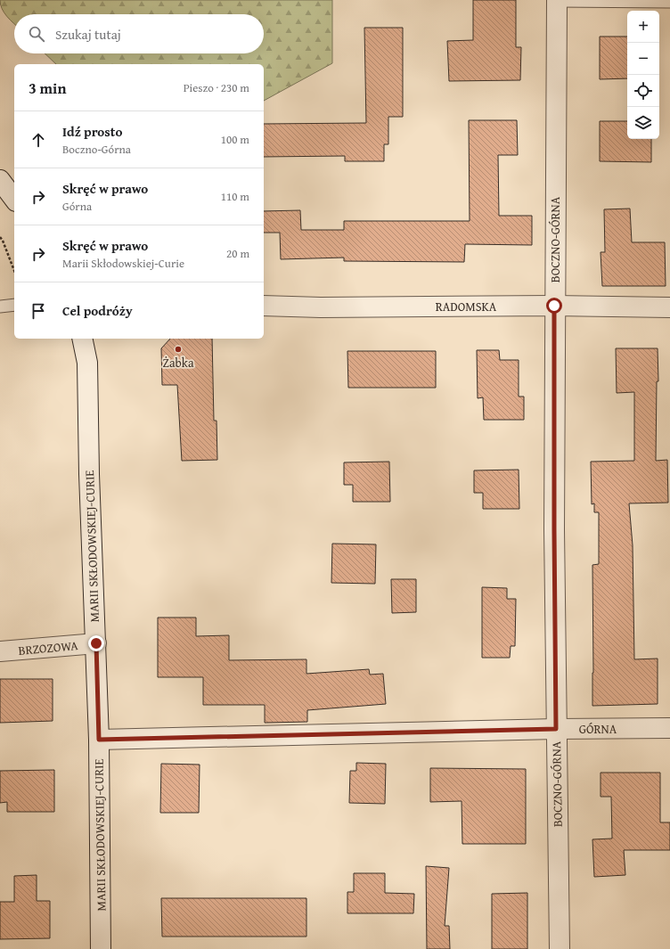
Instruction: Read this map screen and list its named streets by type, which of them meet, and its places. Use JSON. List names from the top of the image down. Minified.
{"streets":{"street":["BOCZNO-GÓRNA","RADOMSKA","MARII SKŁODOWSKIEJ-CURIE","BRZOZOWA","GÓRNA"]},"crossings":[["BOCZNO-GÓRNA","RADOMSKA"],["BOCZNO-GÓRNA","GÓRNA"],["MARII SKŁODOWSKIEJ-CURIE","BRZOZOWA"],["MARII SKŁODOWSKIEJ-CURIE","GÓRNA"]],"places":["Żabka"],"page":{"map_buttons":["+","−"],"search":"Szukaj tutaj","heading":["3 min","Pieszo · 230 m"],"list":[["Idź prosto","Boczno-Górna","100 m"],["Skręć w prawo","Górna","110 m"],["Skręć w prawo","Marii Skłodowskiej-Curie","20 m"],"Cel podróży"]}}
